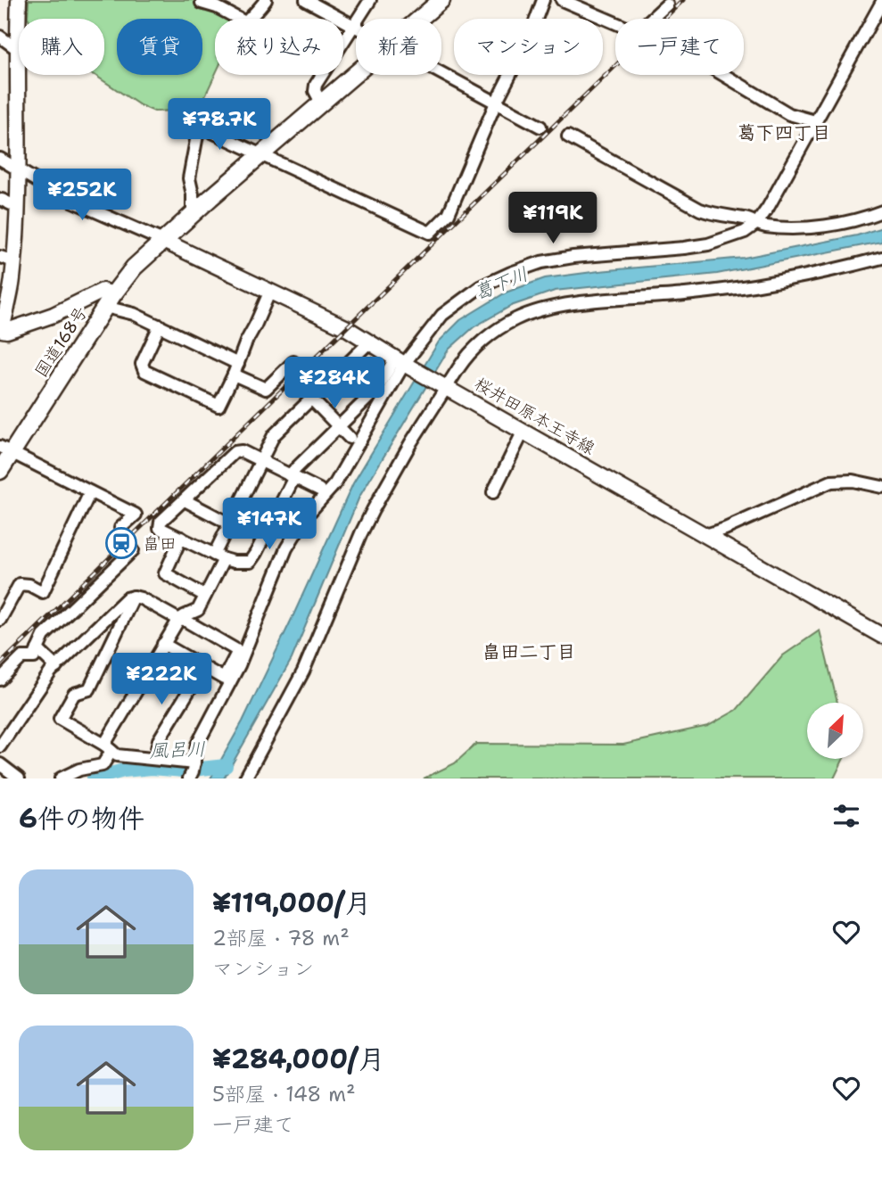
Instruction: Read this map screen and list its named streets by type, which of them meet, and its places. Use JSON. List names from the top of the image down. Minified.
{"streets":{"highway":["国道168号"],"main road":["桜井田原本王寺線"]},"crossings":[["国道168号","桜井田原本王寺線"]],"districts":["葛下四丁目","畠田二丁目"],"water":["葛下川","風呂川"],"places":{"station":["畠田"]},"north":"top right","page":{"chip":["購入","賃貸","絞り込み","新着","マンション","一戸建て"],"price":["¥78.7K","¥252K","¥119K","¥284K","¥147K","¥222K"],"heading":"6件の物件","list":[{"name":"¥119,000/月","note":"2部屋 · 78 m² · マンション"},{"name":"¥284,000/月","note":"5部屋 · 148 m² · 一戸建て"}]}}
